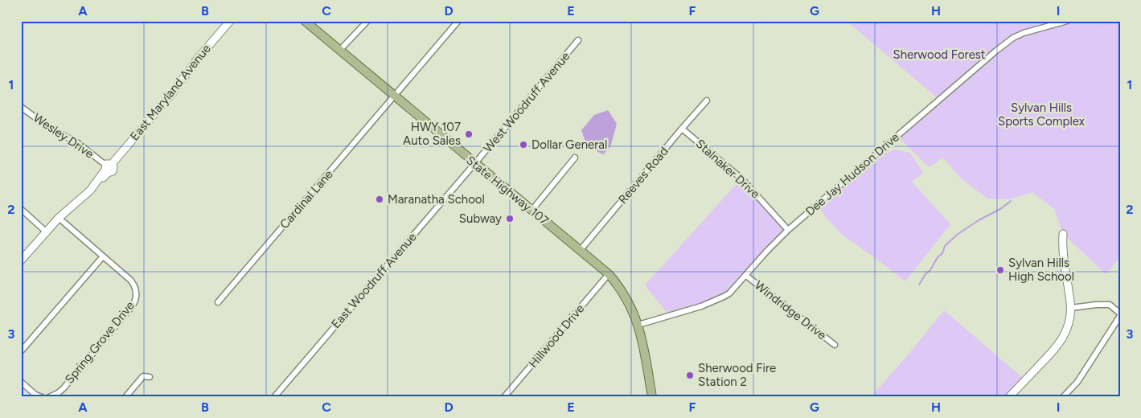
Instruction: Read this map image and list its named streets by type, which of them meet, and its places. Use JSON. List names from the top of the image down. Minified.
{"streets":{"main road":["State Highway 107"],"street":["East Maryland Avenue","West Woodruff Avenue","Wesley Drive","Stalnaker Drive","Dee Jay Hudson Drive","Reeves Road","Cardinal Lane","East Woodruff Avenue","Windridge Drive","Hillwood Drive","Spring Grove Drive"]},"crossings":[["East Maryland Avenue","Wesley Drive"],["East Maryland Avenue","Spring Grove Drive"],["West Woodruff Avenue","State Highway 107"],["West Woodruff Avenue","East Woodruff Avenue"],["Stalnaker Drive","Dee Jay Hudson Drive"],["Stalnaker Drive","Reeves Road"],["Dee Jay Hudson Drive","State Highway 107"],["Dee Jay Hudson Drive","Windridge Drive"],["Reeves Road","State Highway 107"],["State Highway 107","Cardinal Lane"],["State Highway 107","East Woodruff Avenue"],["State Highway 107","Hillwood Drive"]],"parks":["Sherwood Forest","Sylvan Hills Sports Complex"],"places":["HWY 107 Auto Sales","Dollar General","Maranatha School","Subway","Sylvan Hills High School","Sherwood Fire Station 2"],"grid":{"columns":["A","B","C","D","E","F","G","H","I"],"rows":["1","2","3"]}}
